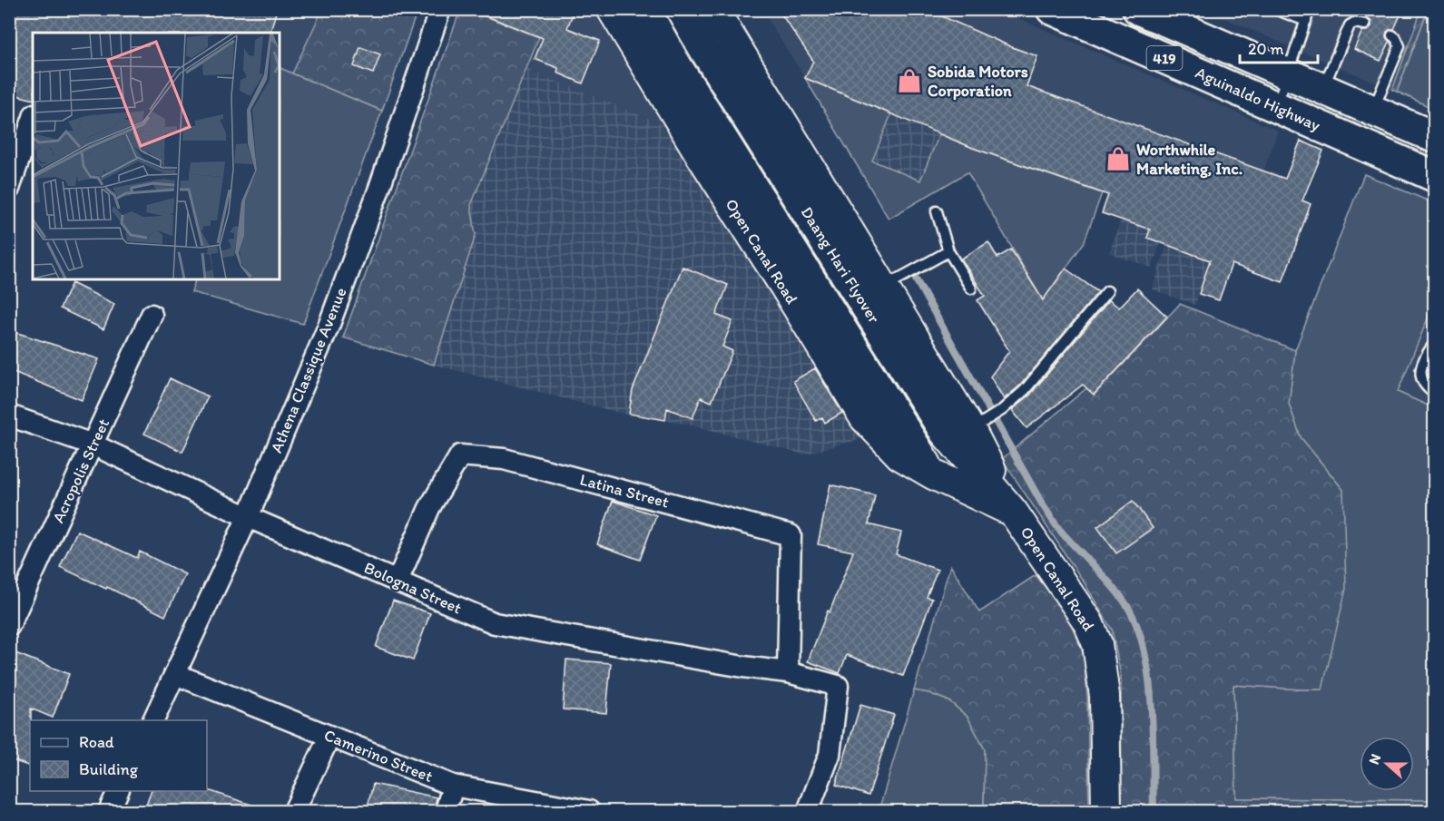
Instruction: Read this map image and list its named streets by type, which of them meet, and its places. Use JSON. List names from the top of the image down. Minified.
{"streets":{"highway":["419","Aguinaldo Highway"],"main road":["Open Canal Road","Daang Hari Flyover"],"street":["Athena Classique Avenue","Acropolis Street","Latina Street","Bologna Street","Camerino Street"]},"crossings":[["Open Canal Road","Daang Hari Flyover"],["Athena Classique Avenue","Bologna Street"],["Athena Classique Avenue","Camerino Street"],["Acropolis Street","Bologna Street"],["Latina Street","Bologna Street"]],"places":{"shop":["Sobida Motors Corporation","Worthwhile Marketing, Inc."]},"legend":["Road","Building"],"scale_bar":"20 m","north":"left"}
